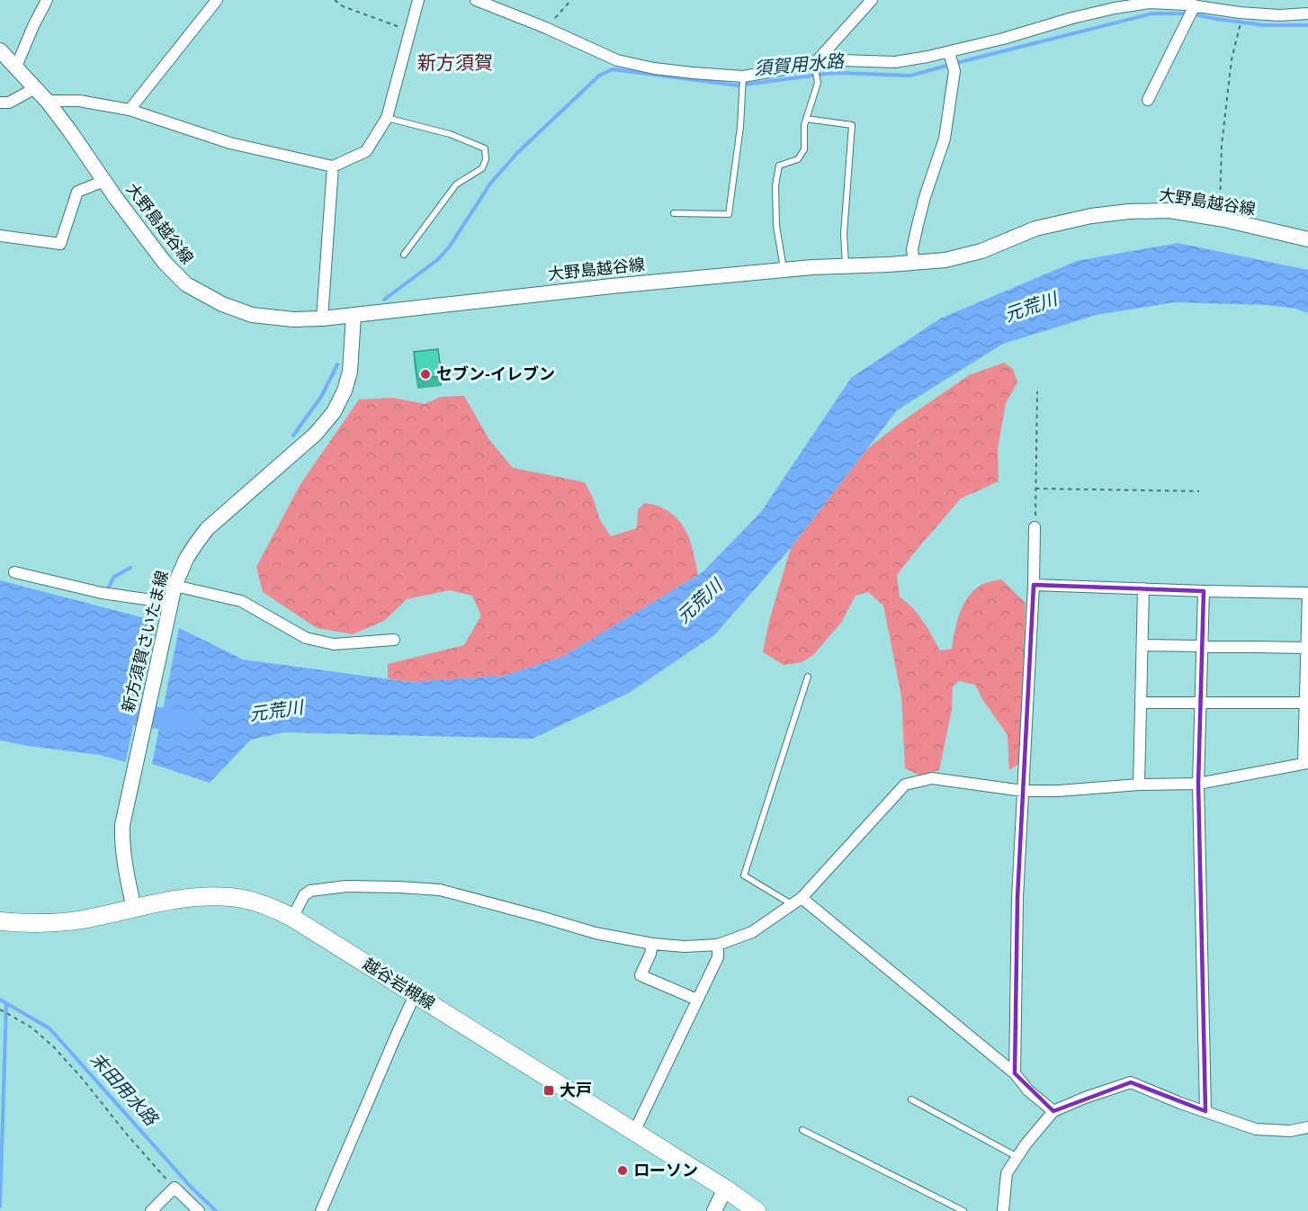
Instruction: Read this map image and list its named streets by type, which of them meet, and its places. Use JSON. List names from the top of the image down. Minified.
{"streets":{"main road":["大野島越谷線","新方須賀さいたま線","越谷岩槻線"]},"crossings":[["大野島越谷線","新方須賀さいたま線"],["新方須賀さいたま線","越谷岩槻線"]],"districts":["新方須賀"],"water":["須賀用水路","元荒川","末田用水路"],"places":{"other":["セブン-イレブン","ローソン"],"transit":["大戸"]}}
